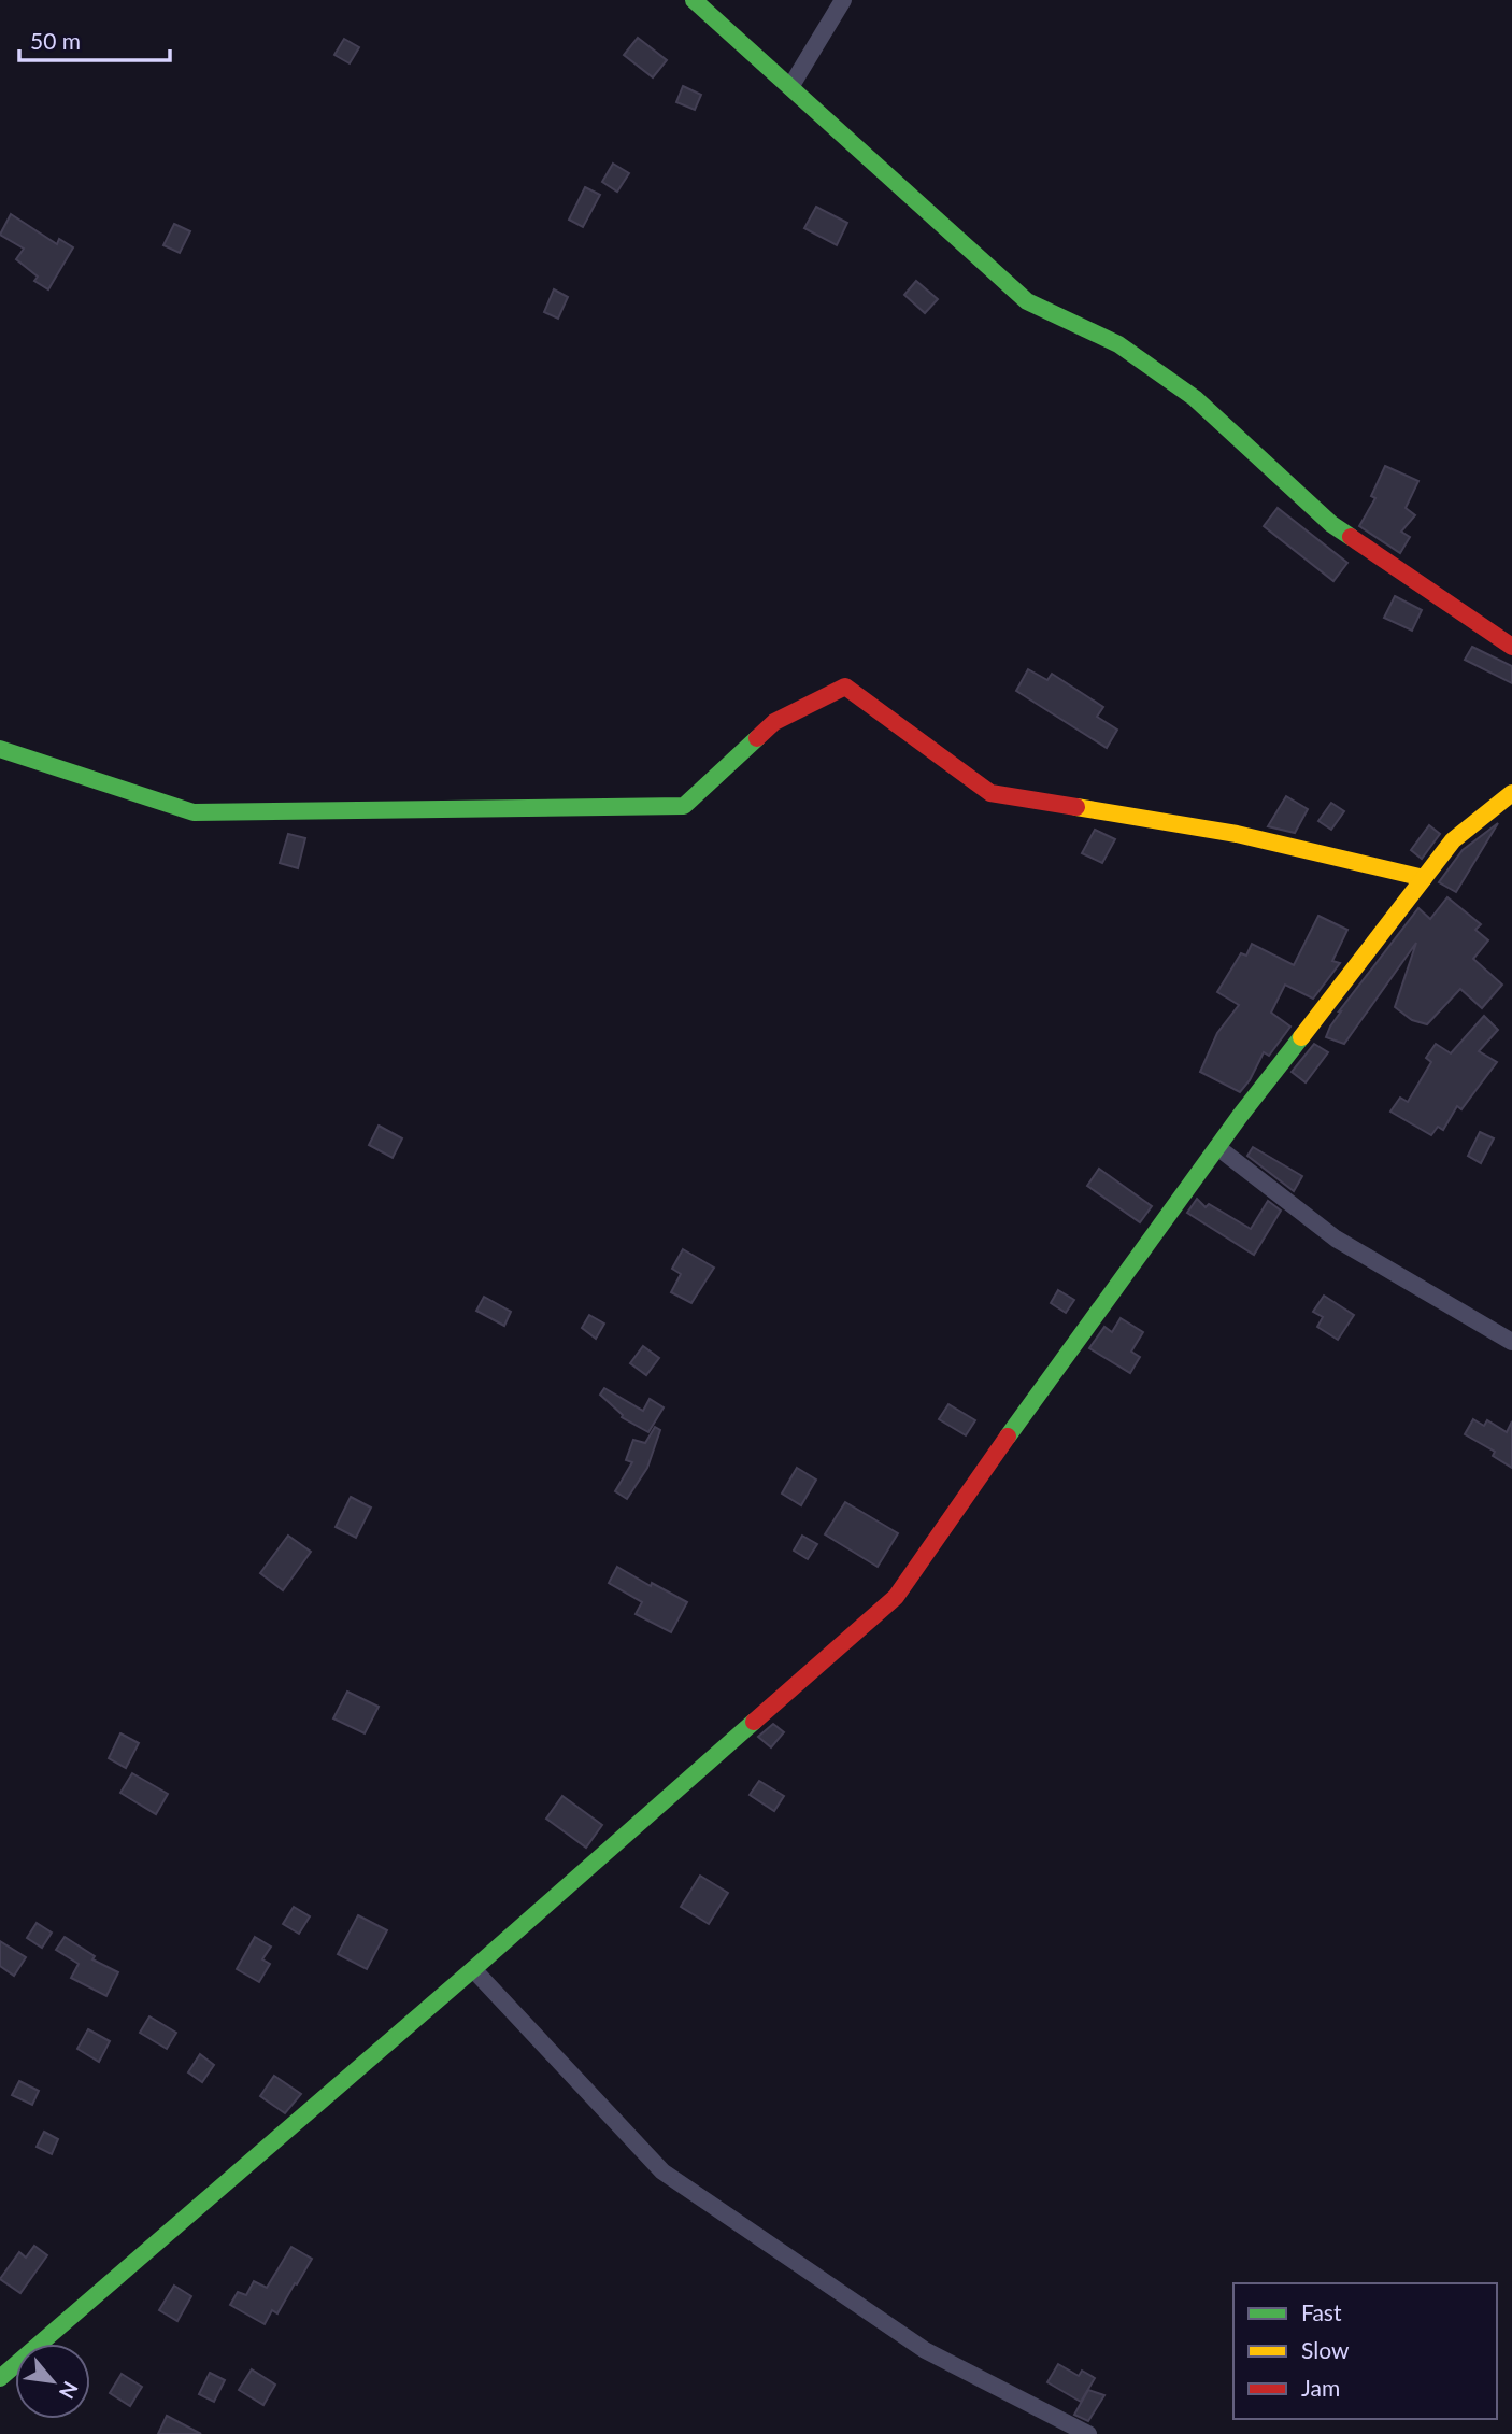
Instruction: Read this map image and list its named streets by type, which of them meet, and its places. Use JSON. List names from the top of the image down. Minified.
{"legend":["Fast","Slow","Jam"],"scale_bar":"50 m","north":"bottom right"}
